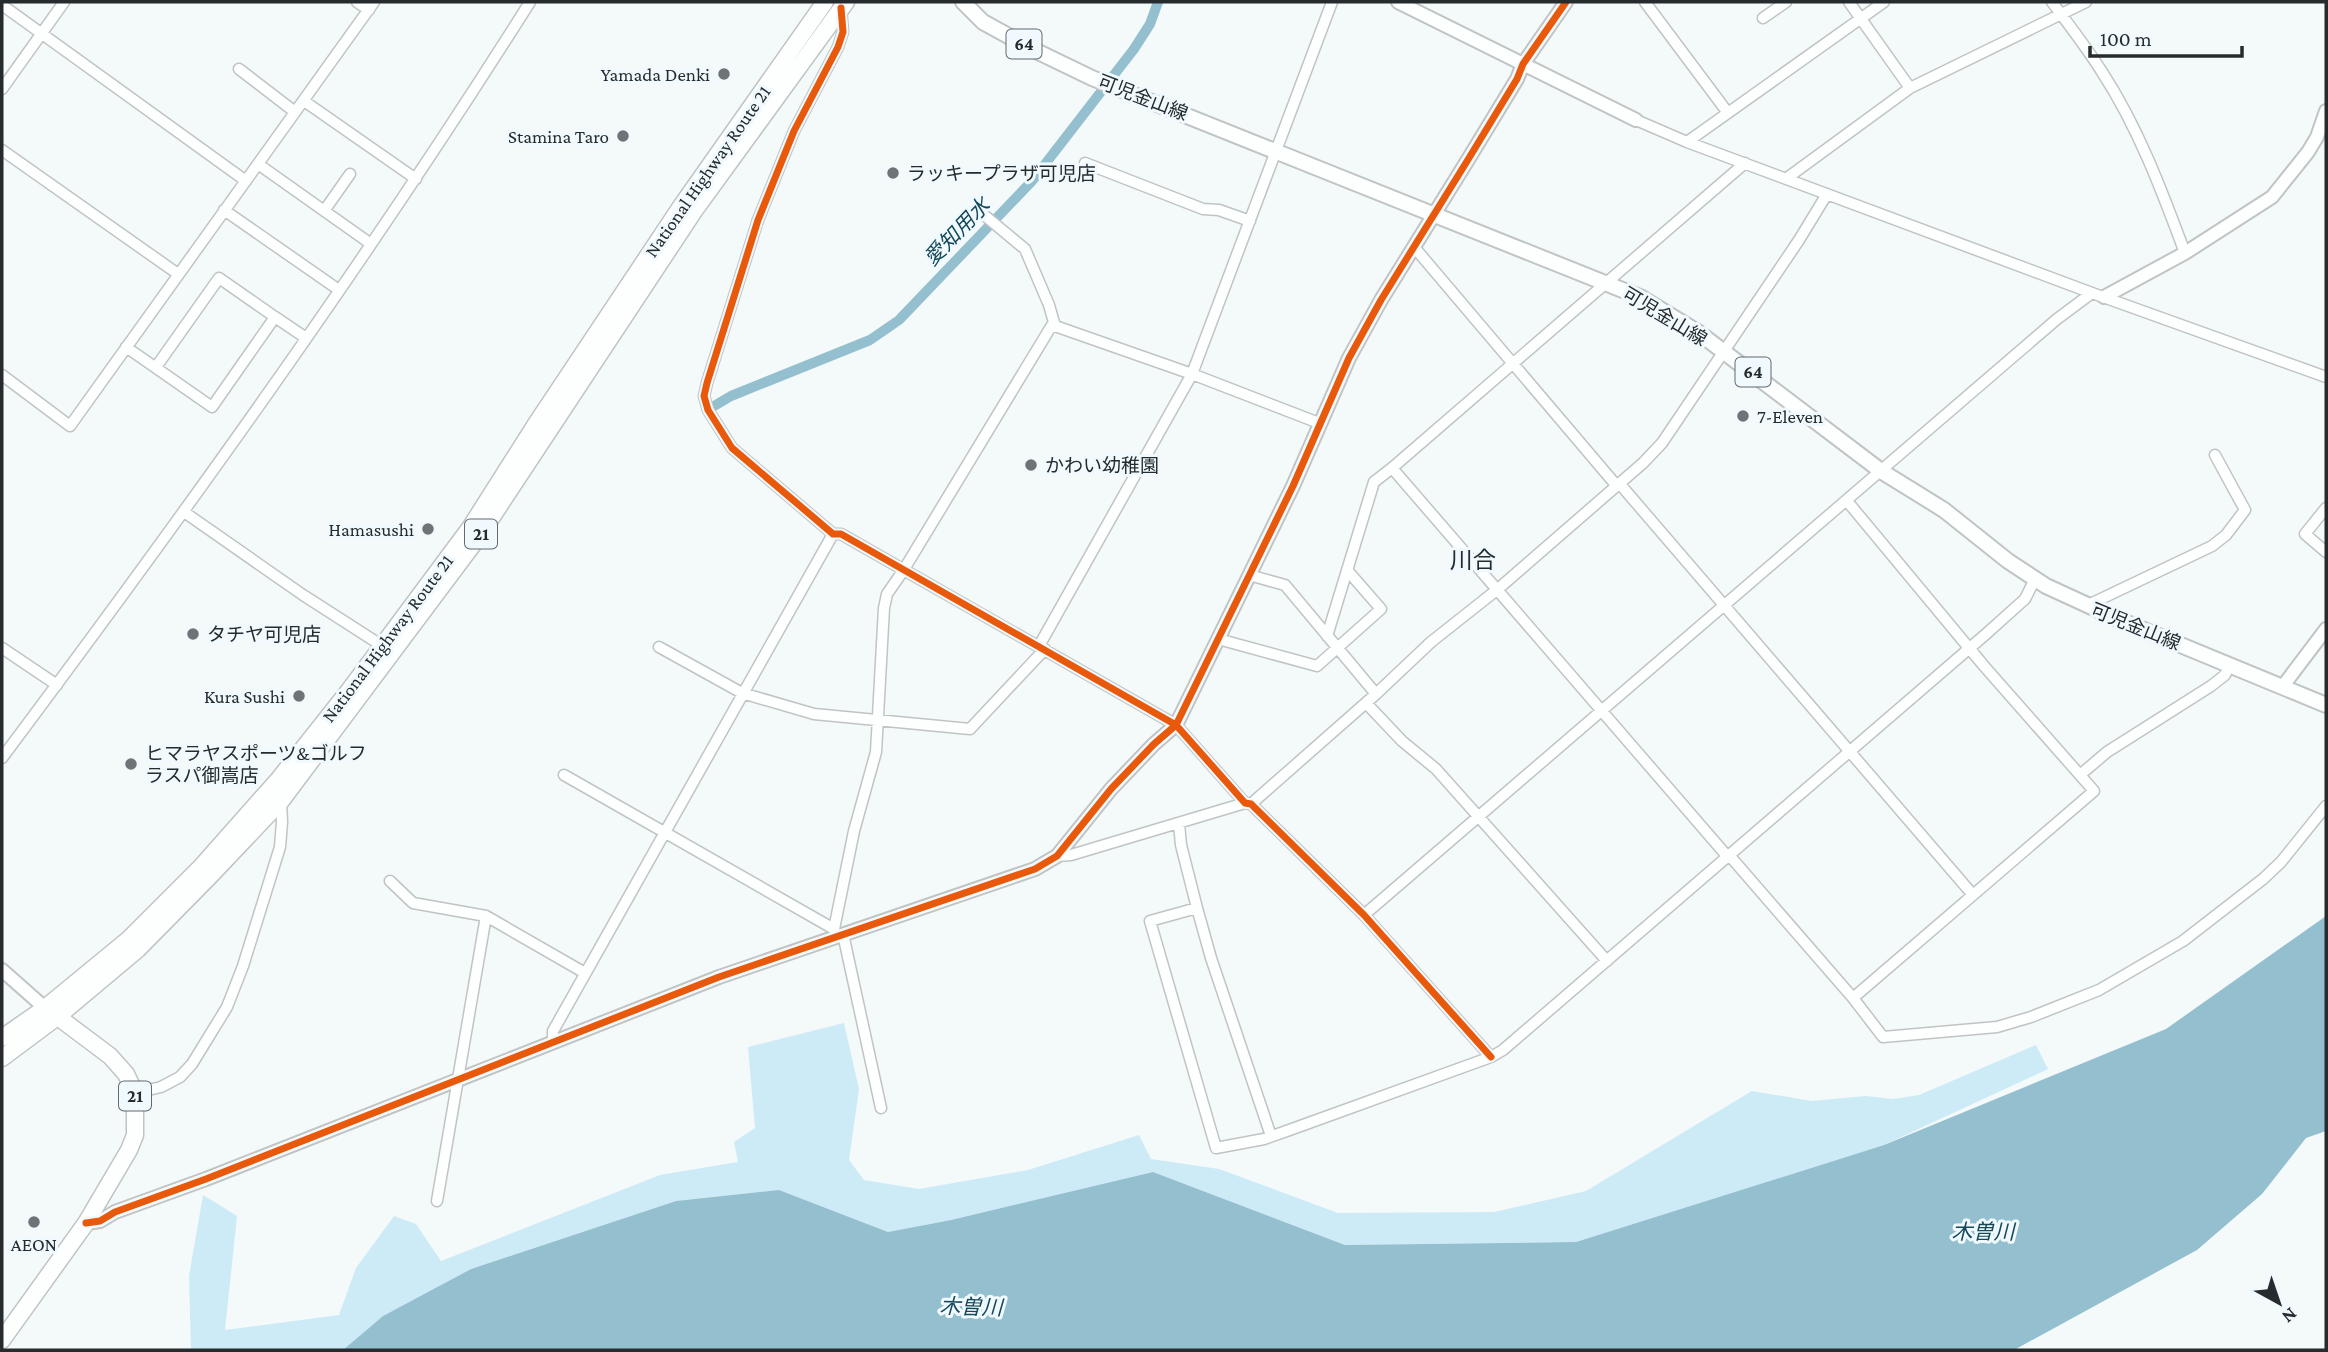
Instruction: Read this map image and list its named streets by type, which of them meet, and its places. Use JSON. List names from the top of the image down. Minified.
{"streets":{"highway":["National Highway Route 21","21"],"main road":["64","可児金山線"]},"crossings":[["National Highway Route 21","21"]],"districts":["川合"],"water":["愛知用水","木曽川"],"places":["Yamada Denki","Stamina Taro","ラッキープラザ可児店","7-Eleven","かわい幼稚園","Hamasushi","タチヤ可児店","Kura Sushi","ヒマラヤスポーツ&ゴルフ ラスパ御嵩店","AEON"],"scale_bar":"100 m","north":"bottom right"}
